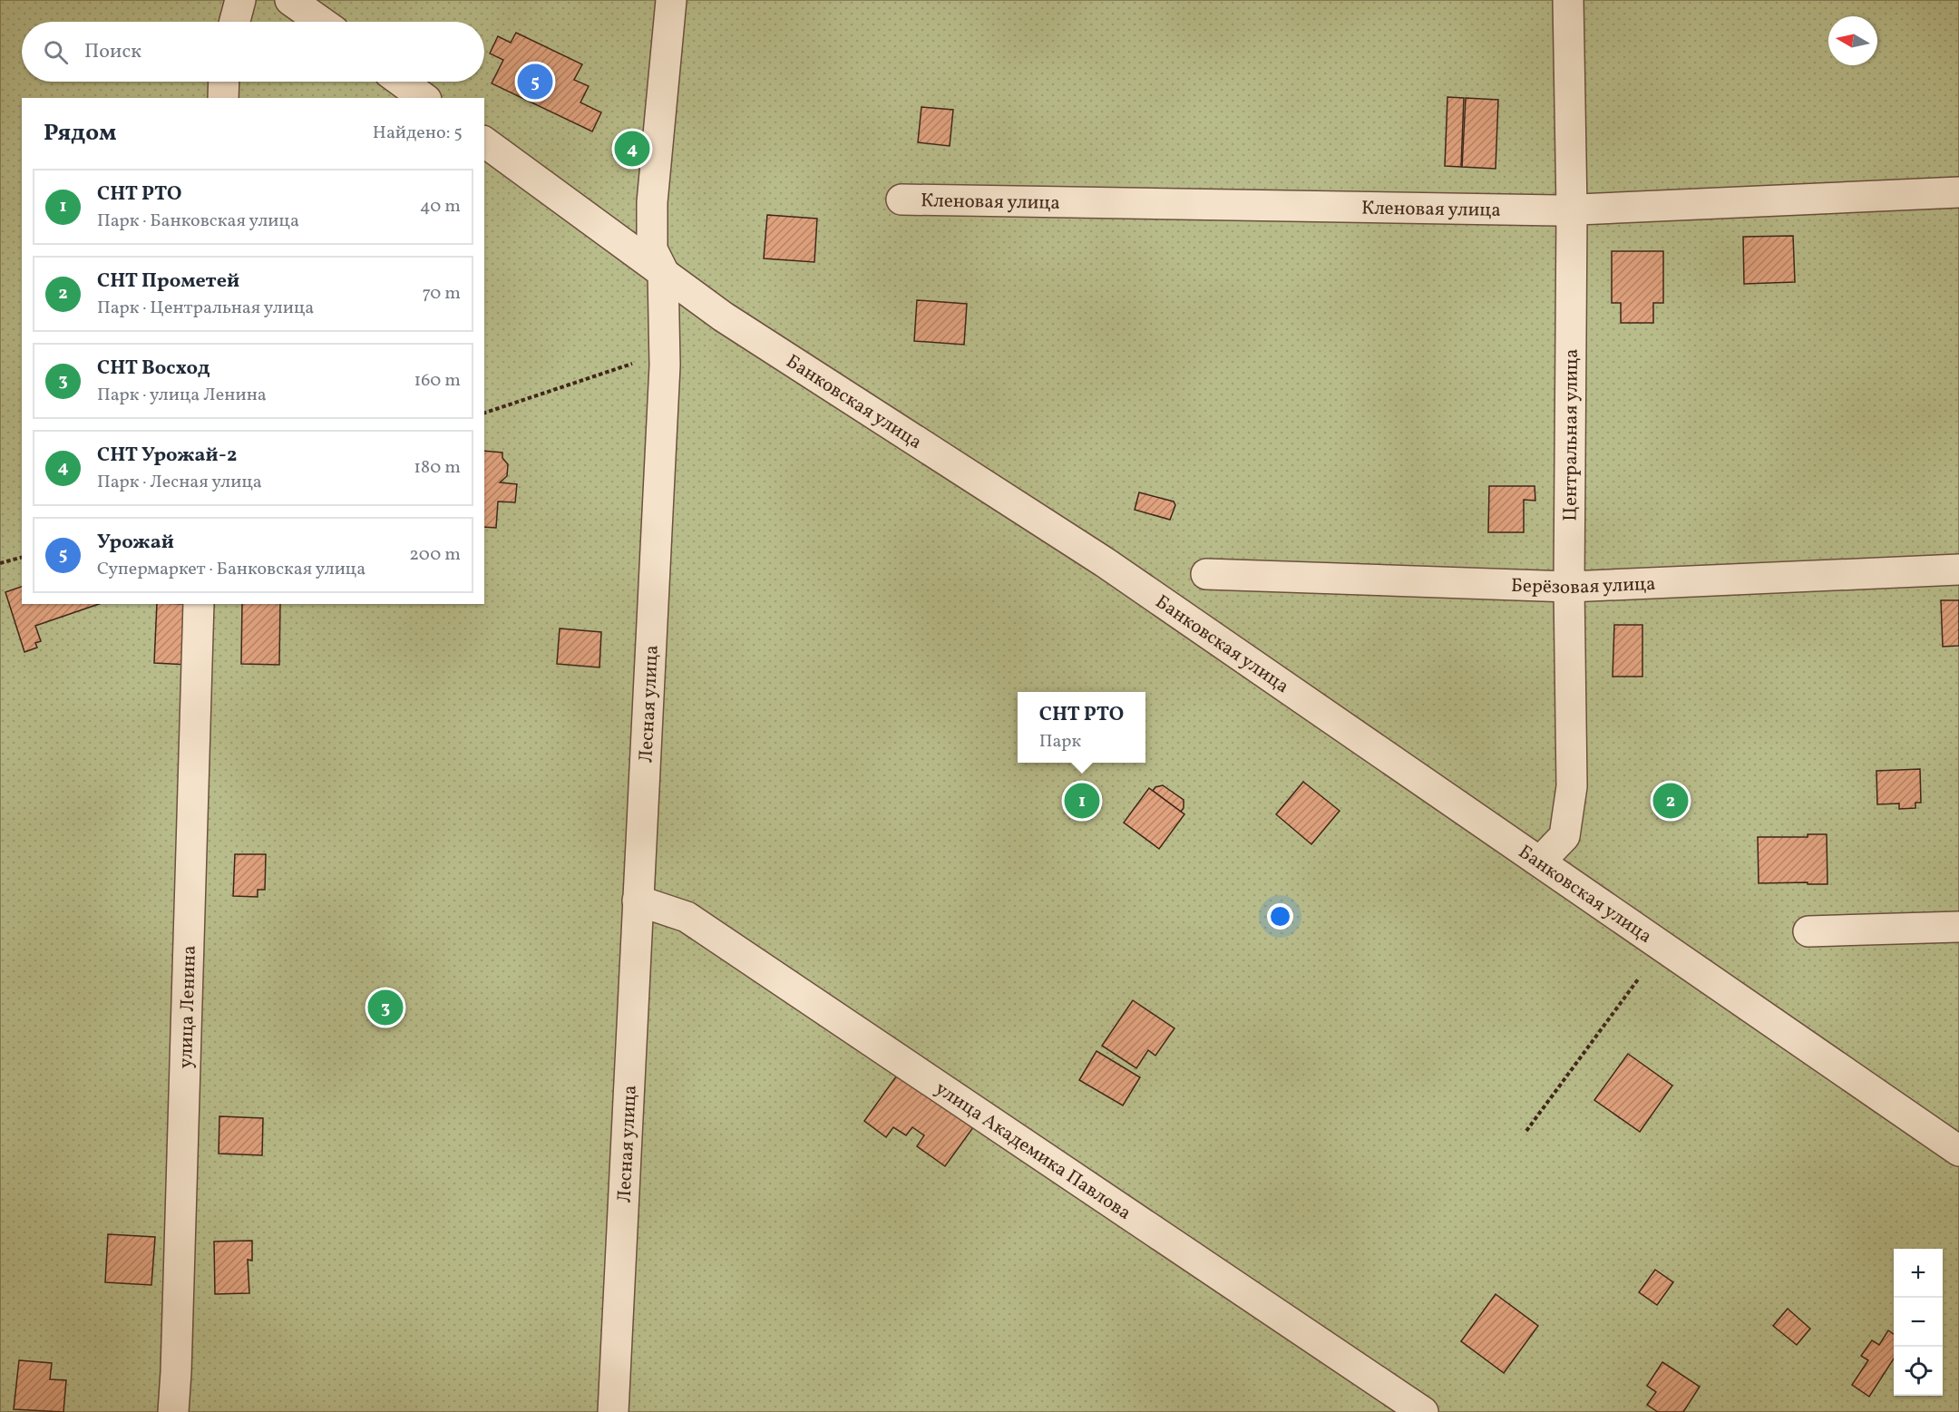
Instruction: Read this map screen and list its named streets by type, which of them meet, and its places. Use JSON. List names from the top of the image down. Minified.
{"streets":{"street":["Кленовая улица","Банковская улица","Центральная улица","Берёзовая улица","Лесная улица","улица Ленина","улица Академика Павлова"]},"crossings":[["Кленовая улица","Центральная улица"],["Банковская улица","Центральная улица"],["Банковская улица","Лесная улица"],["Центральная улица","Берёзовая улица"],["Лесная улица","улица Академика Павлова"]],"north":"left","page":{"search":"Поиск","pins":["5","4","1","2","3"],"heading":["Рядом","Найдено: 5"],"list":[{"mark":"1","name":"СНТ РТО","note":"Парк · Банковская улица","value":"40 m"},{"mark":"2","name":"СНТ Прометей","note":"Парк · Центральная улица","value":"70 m"},{"mark":"3","name":"СНТ Восход","note":"Парк · улица Ленина","value":"160 m"},{"mark":"4","name":"СНТ Урожай-2","note":"Парк · Лесная улица","value":"180 m"},{"mark":"5","name":"Урожай","note":"Супермаркет · Банковская улица","value":"200 m"}],"popup":["СНТ РТО","Парк"],"map_buttons":["+","−"]}}
